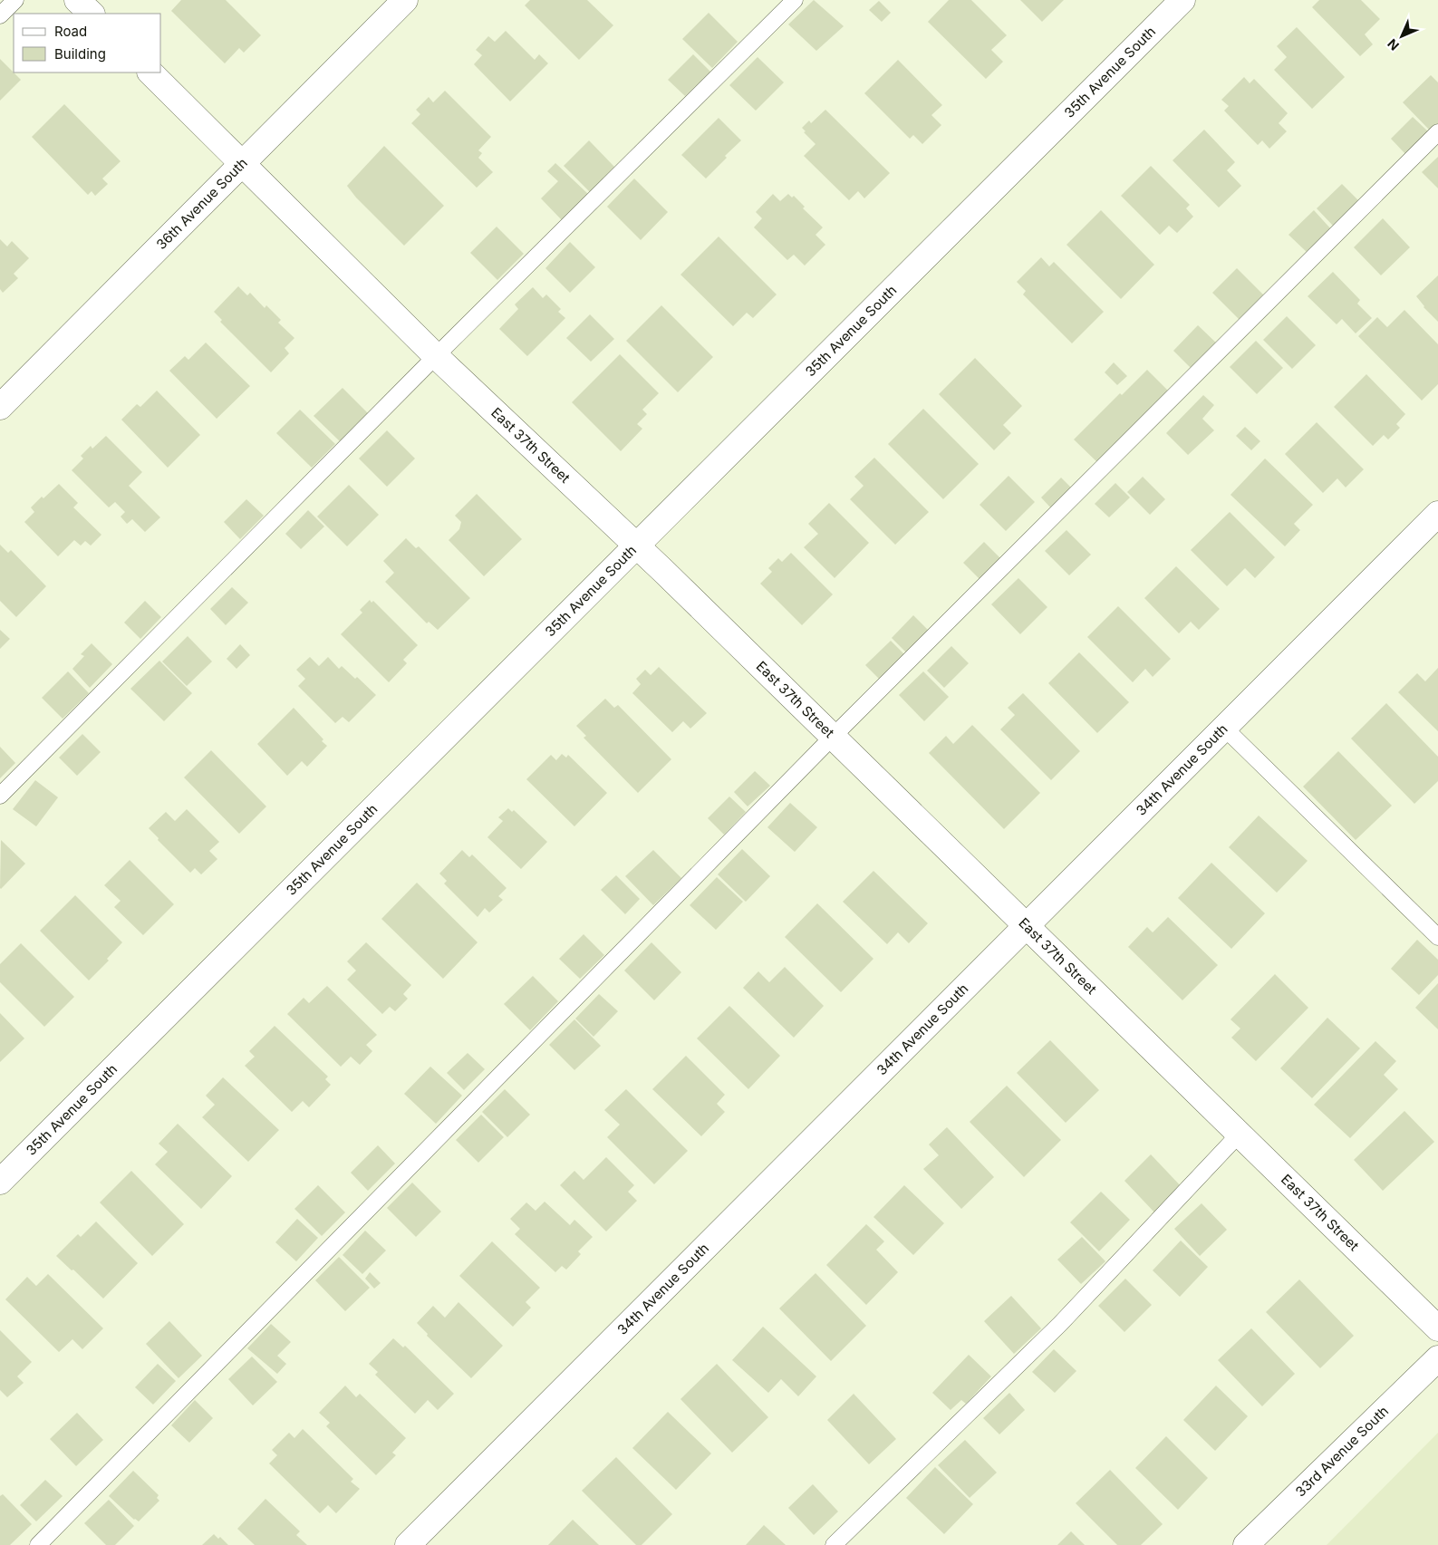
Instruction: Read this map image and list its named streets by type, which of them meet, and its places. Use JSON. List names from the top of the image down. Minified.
{"streets":{"street":["35th Avenue South","36th Avenue South","East 37th Street","34th Avenue South","33rd Avenue South"]},"crossings":[["35th Avenue South","East 37th Street"],["36th Avenue South","East 37th Street"],["East 37th Street","34th Avenue South"]],"legend":["Road","Building"],"north":"bottom left"}
